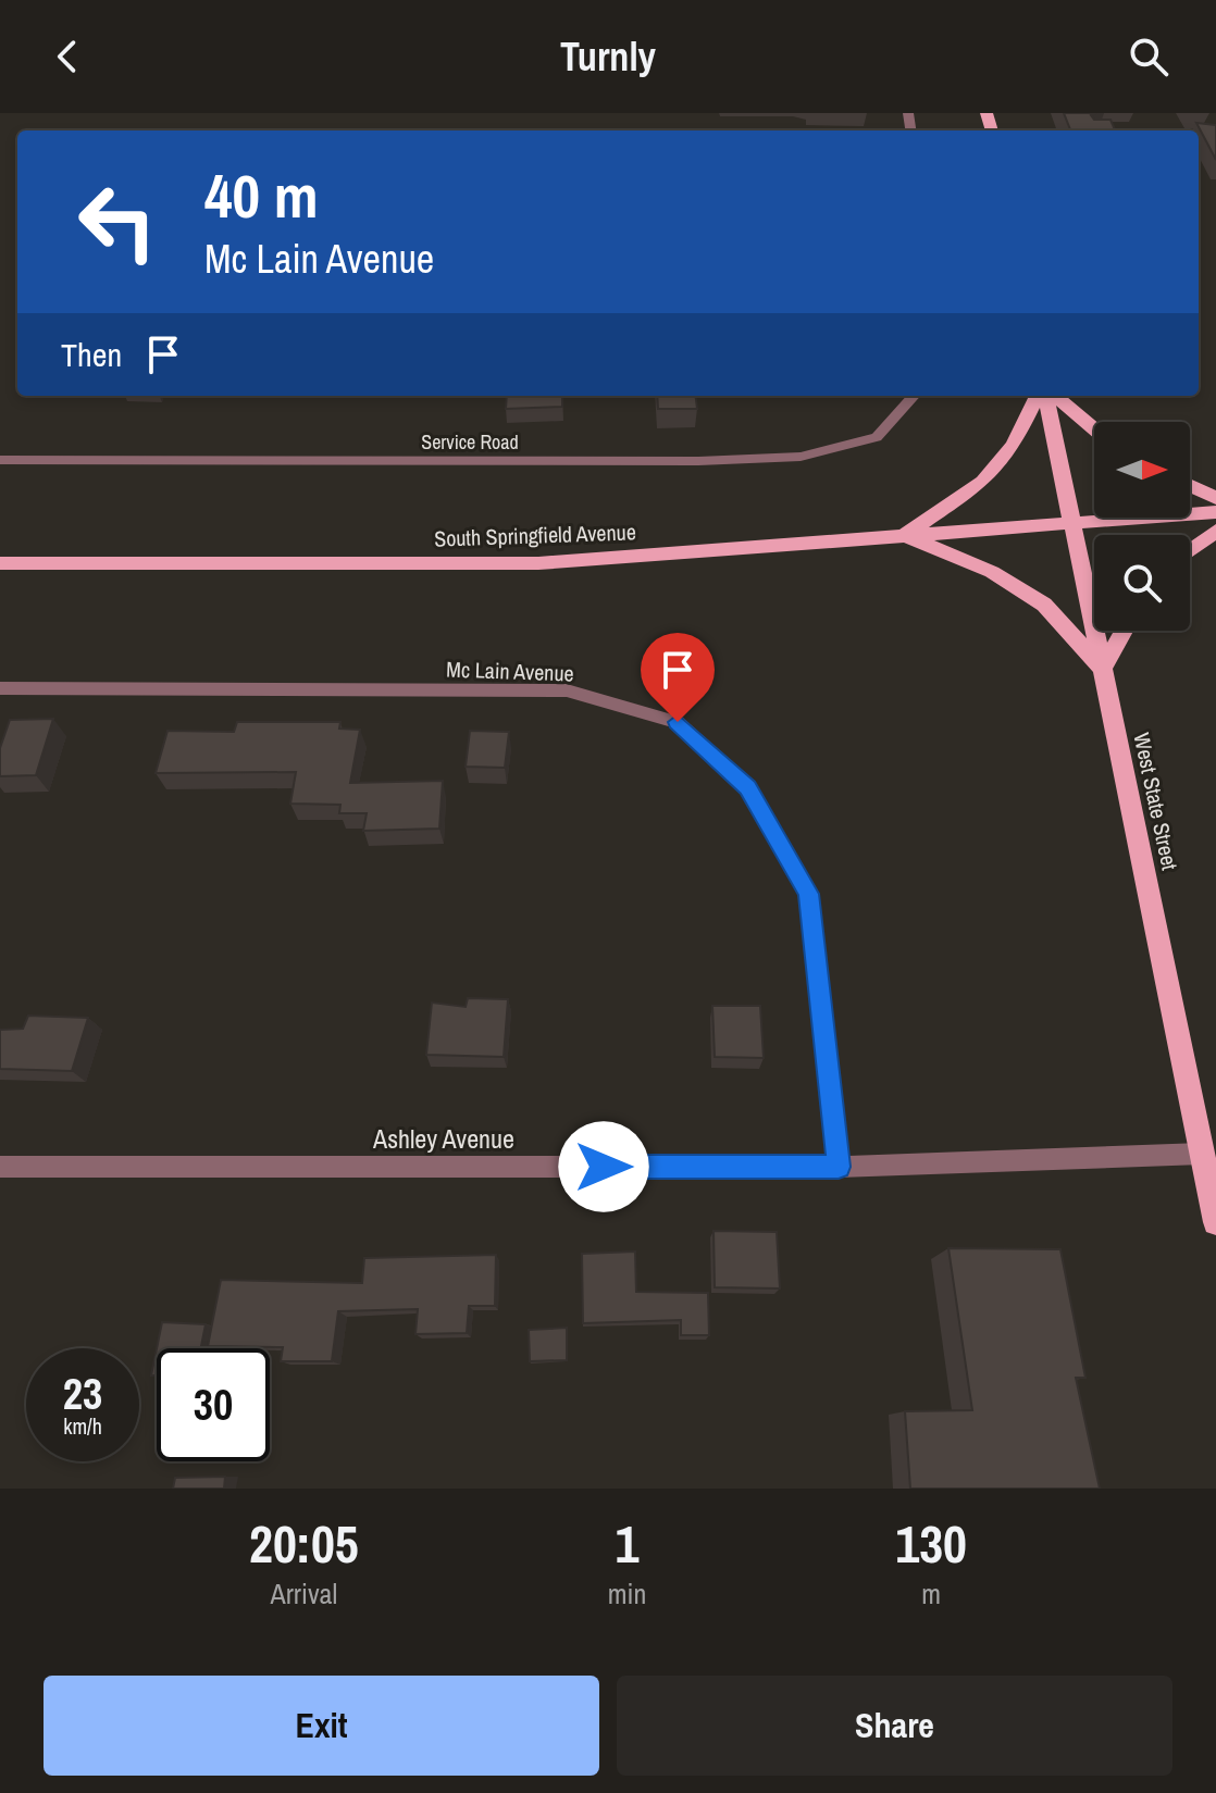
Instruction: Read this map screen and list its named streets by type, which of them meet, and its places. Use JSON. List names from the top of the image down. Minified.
{"streets":{"main road":["South Springfield Avenue","West State Street"],"street":["Service Road","Mc Lain Avenue","Ashley Avenue"]},"crossings":[["South Springfield Avenue","West State Street"],["Mc Lain Avenue","Ashley Avenue"],["West State Street","Ashley Avenue"]],"north":"right","page":{"header":"Turnly","turn":["40 m","Mc Lain Avenue"],"then":"Then","speed":"23 km/h","limit":"30","eta":["20:05","Arrival","1","min","130","m"],"buttons":["Exit","Share"]}}
